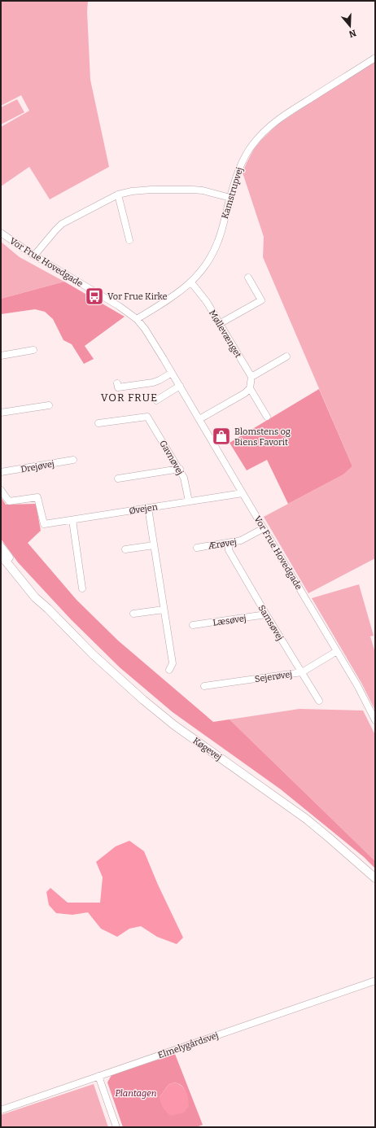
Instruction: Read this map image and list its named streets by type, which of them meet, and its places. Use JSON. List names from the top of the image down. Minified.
{"streets":{"main road":["Køgevej"],"street":["Kamstrupvej","Vor Frue Hovedgade","Møllevænget","Gavnøvej","Drejøvej","Øvejen","Ærøvej","Læsøvej","Samsøvej","Sejerøvej","Elmelygårdsvej"]},"crossings":[["Kamstrupvej","Vor Frue Hovedgade"],["Kamstrupvej","Møllevænget"],["Vor Frue Hovedgade","Øvejen"],["Vor Frue Hovedgade","Ærøvej"],["Vor Frue Hovedgade","Sejerøvej"],["Gavnøvej","Øvejen"],["Ærøvej","Samsøvej"],["Læsøvej","Samsøvej"],["Samsøvej","Sejerøvej"]],"districts":["VOR FRUE"],"parks":["Plantagen"],"places":{"bus stop":["Vor Frue Kirke"],"shop":["Blomstens og Biens Favorit"]},"north":"bottom"}
